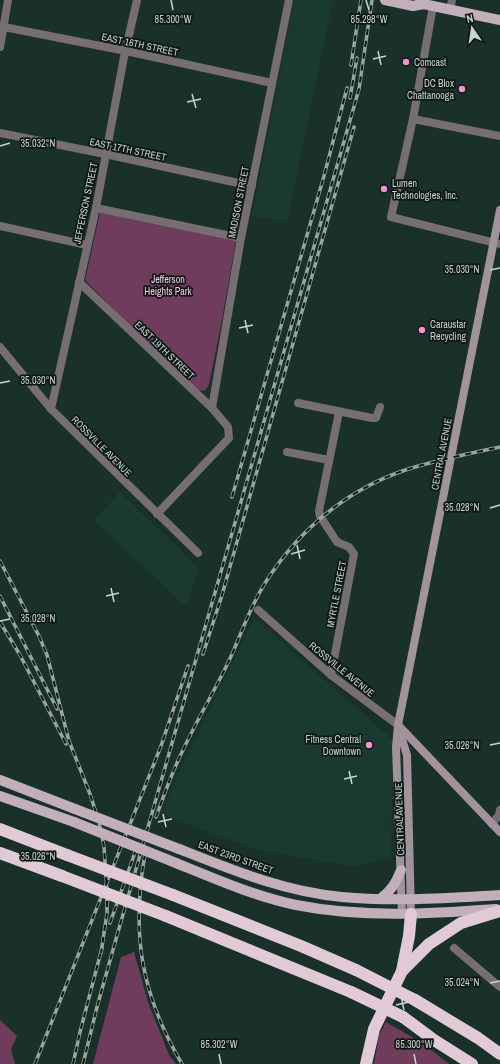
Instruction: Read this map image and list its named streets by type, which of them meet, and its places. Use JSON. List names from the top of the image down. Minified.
{"streets":{"main road":["CENTRAL AVENUE","EAST 23RD STREET"],"street":["EAST 16TH STREET","EAST 17TH STREET","MADISON STREET","JEFFERSON STREET","EAST 19TH STREET","ROSSVILLE AVENUE","MYRTLE STREET"]},"crossings":[["EAST 16TH STREET","MADISON STREET"],["EAST 16TH STREET","JEFFERSON STREET"],["EAST 17TH STREET","MADISON STREET"],["EAST 17TH STREET","JEFFERSON STREET"],["MADISON STREET","EAST 19TH STREET"],["JEFFERSON STREET","EAST 19TH STREET"],["JEFFERSON STREET","ROSSVILLE AVENUE"],["EAST 19TH STREET","ROSSVILLE AVENUE"],["ROSSVILLE AVENUE","CENTRAL AVENUE"],["ROSSVILLE AVENUE","MYRTLE STREET"],["CENTRAL AVENUE","EAST 23RD STREET"]],"parks":["Jefferson Heights Park"],"places":["Comcast","DC Blox Chattanooga","Lumen Technologies, Inc.","Caraustar Recycling","Fitness Central Downtown"],"north":"top","coordinates":["85.300°W","85.298°W","35.032°N","35.030°N","35.028°N","35.026°N","35.024°N","85.302°W"]}
